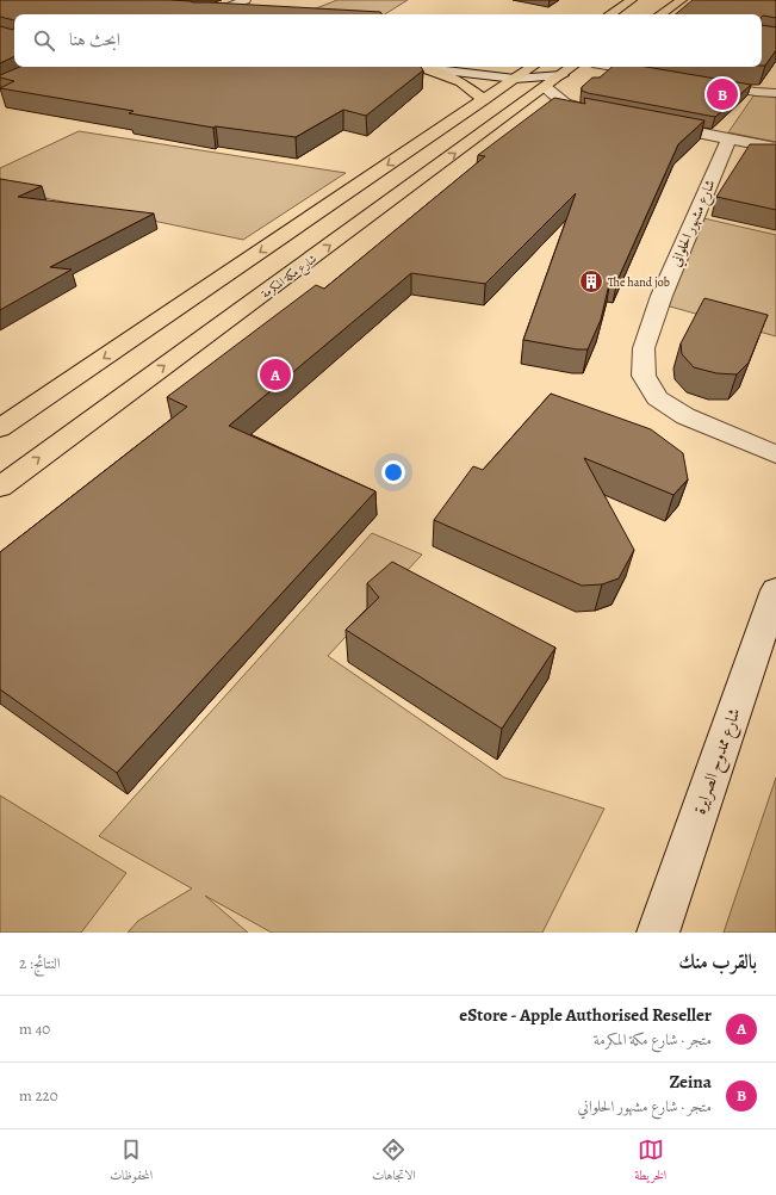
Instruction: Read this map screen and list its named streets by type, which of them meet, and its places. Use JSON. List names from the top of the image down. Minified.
{"streets":{"main road":["شارع مكة المكرمة"],"street":["شارع مشهور الحلواني","شارع ممدوح الصرايرة"]},"places":{"building":["The hand job"]},"page":{"search":"ابحث هنا","pins":["B","A"],"heading":["بالقرب منك","النتائج: 2"],"list":[{"mark":"A","name":"eStore - Apple Authorised Reseller","note":"متجر · شارع مكة المكرمة","value":"40 m"},{"mark":"B","name":"Zeina","note":"متجر · شارع مشهور الحلواني","value":"220 m"}],"nav":["الخريطة","الاتجاهات","المحفوظات"]}}
